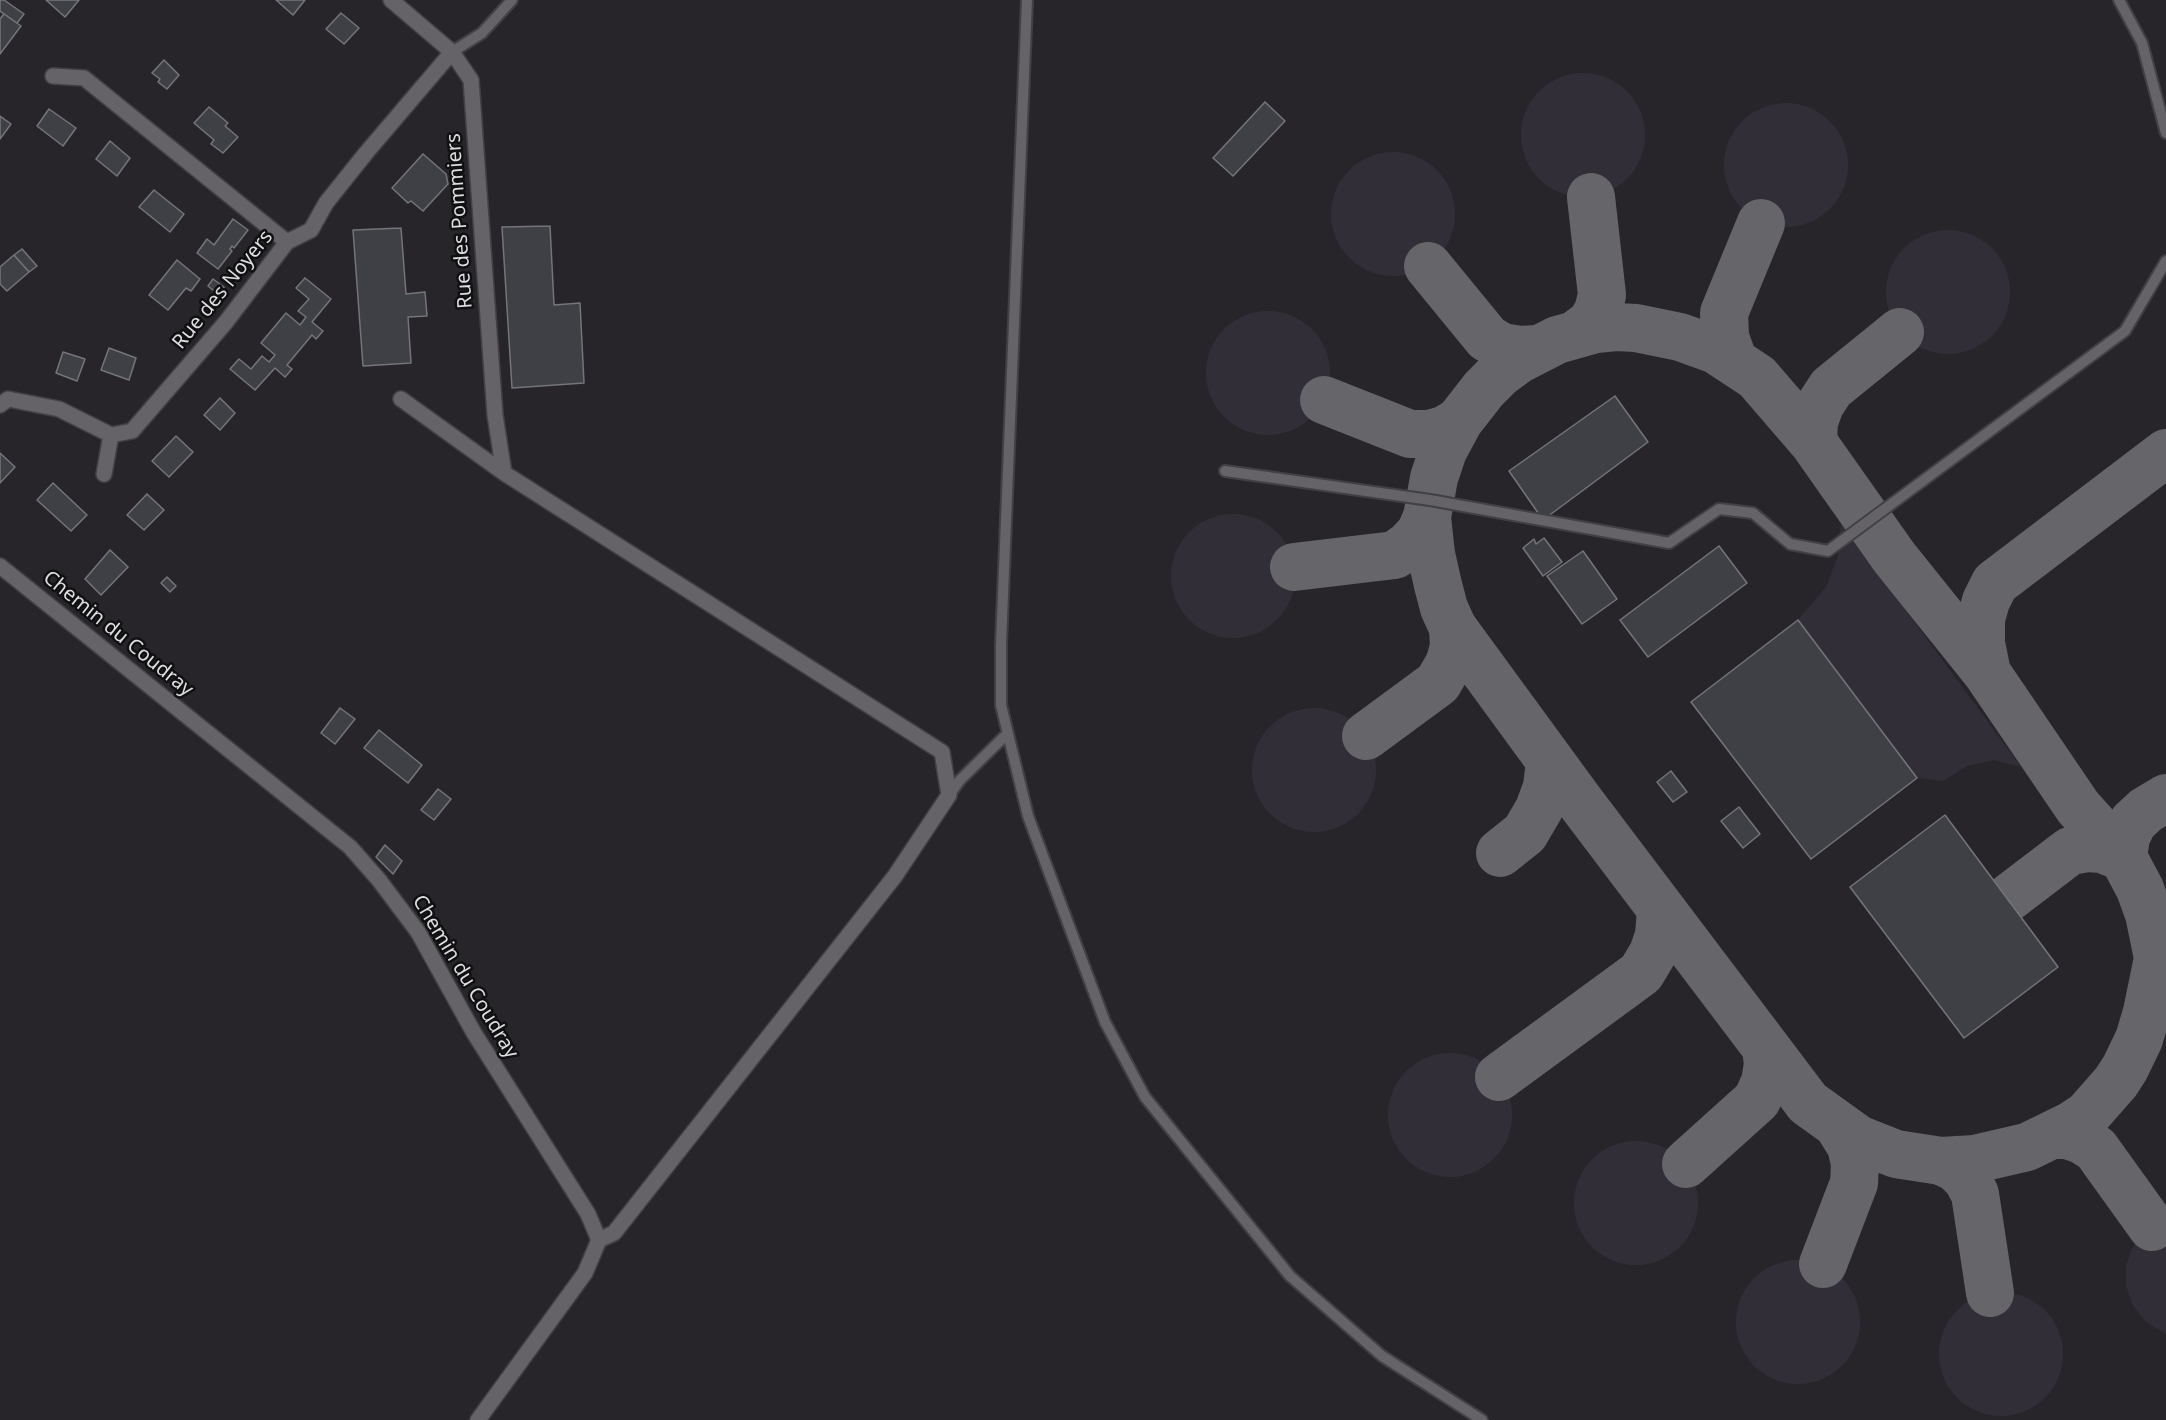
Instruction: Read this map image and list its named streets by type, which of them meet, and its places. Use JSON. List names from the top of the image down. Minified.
{"streets":{"street":["Rue des Pommiers","Rue des Noyers","Chemin du Coudray"]},"crossings":[["Rue des Pommiers","Rue des Noyers"]]}
